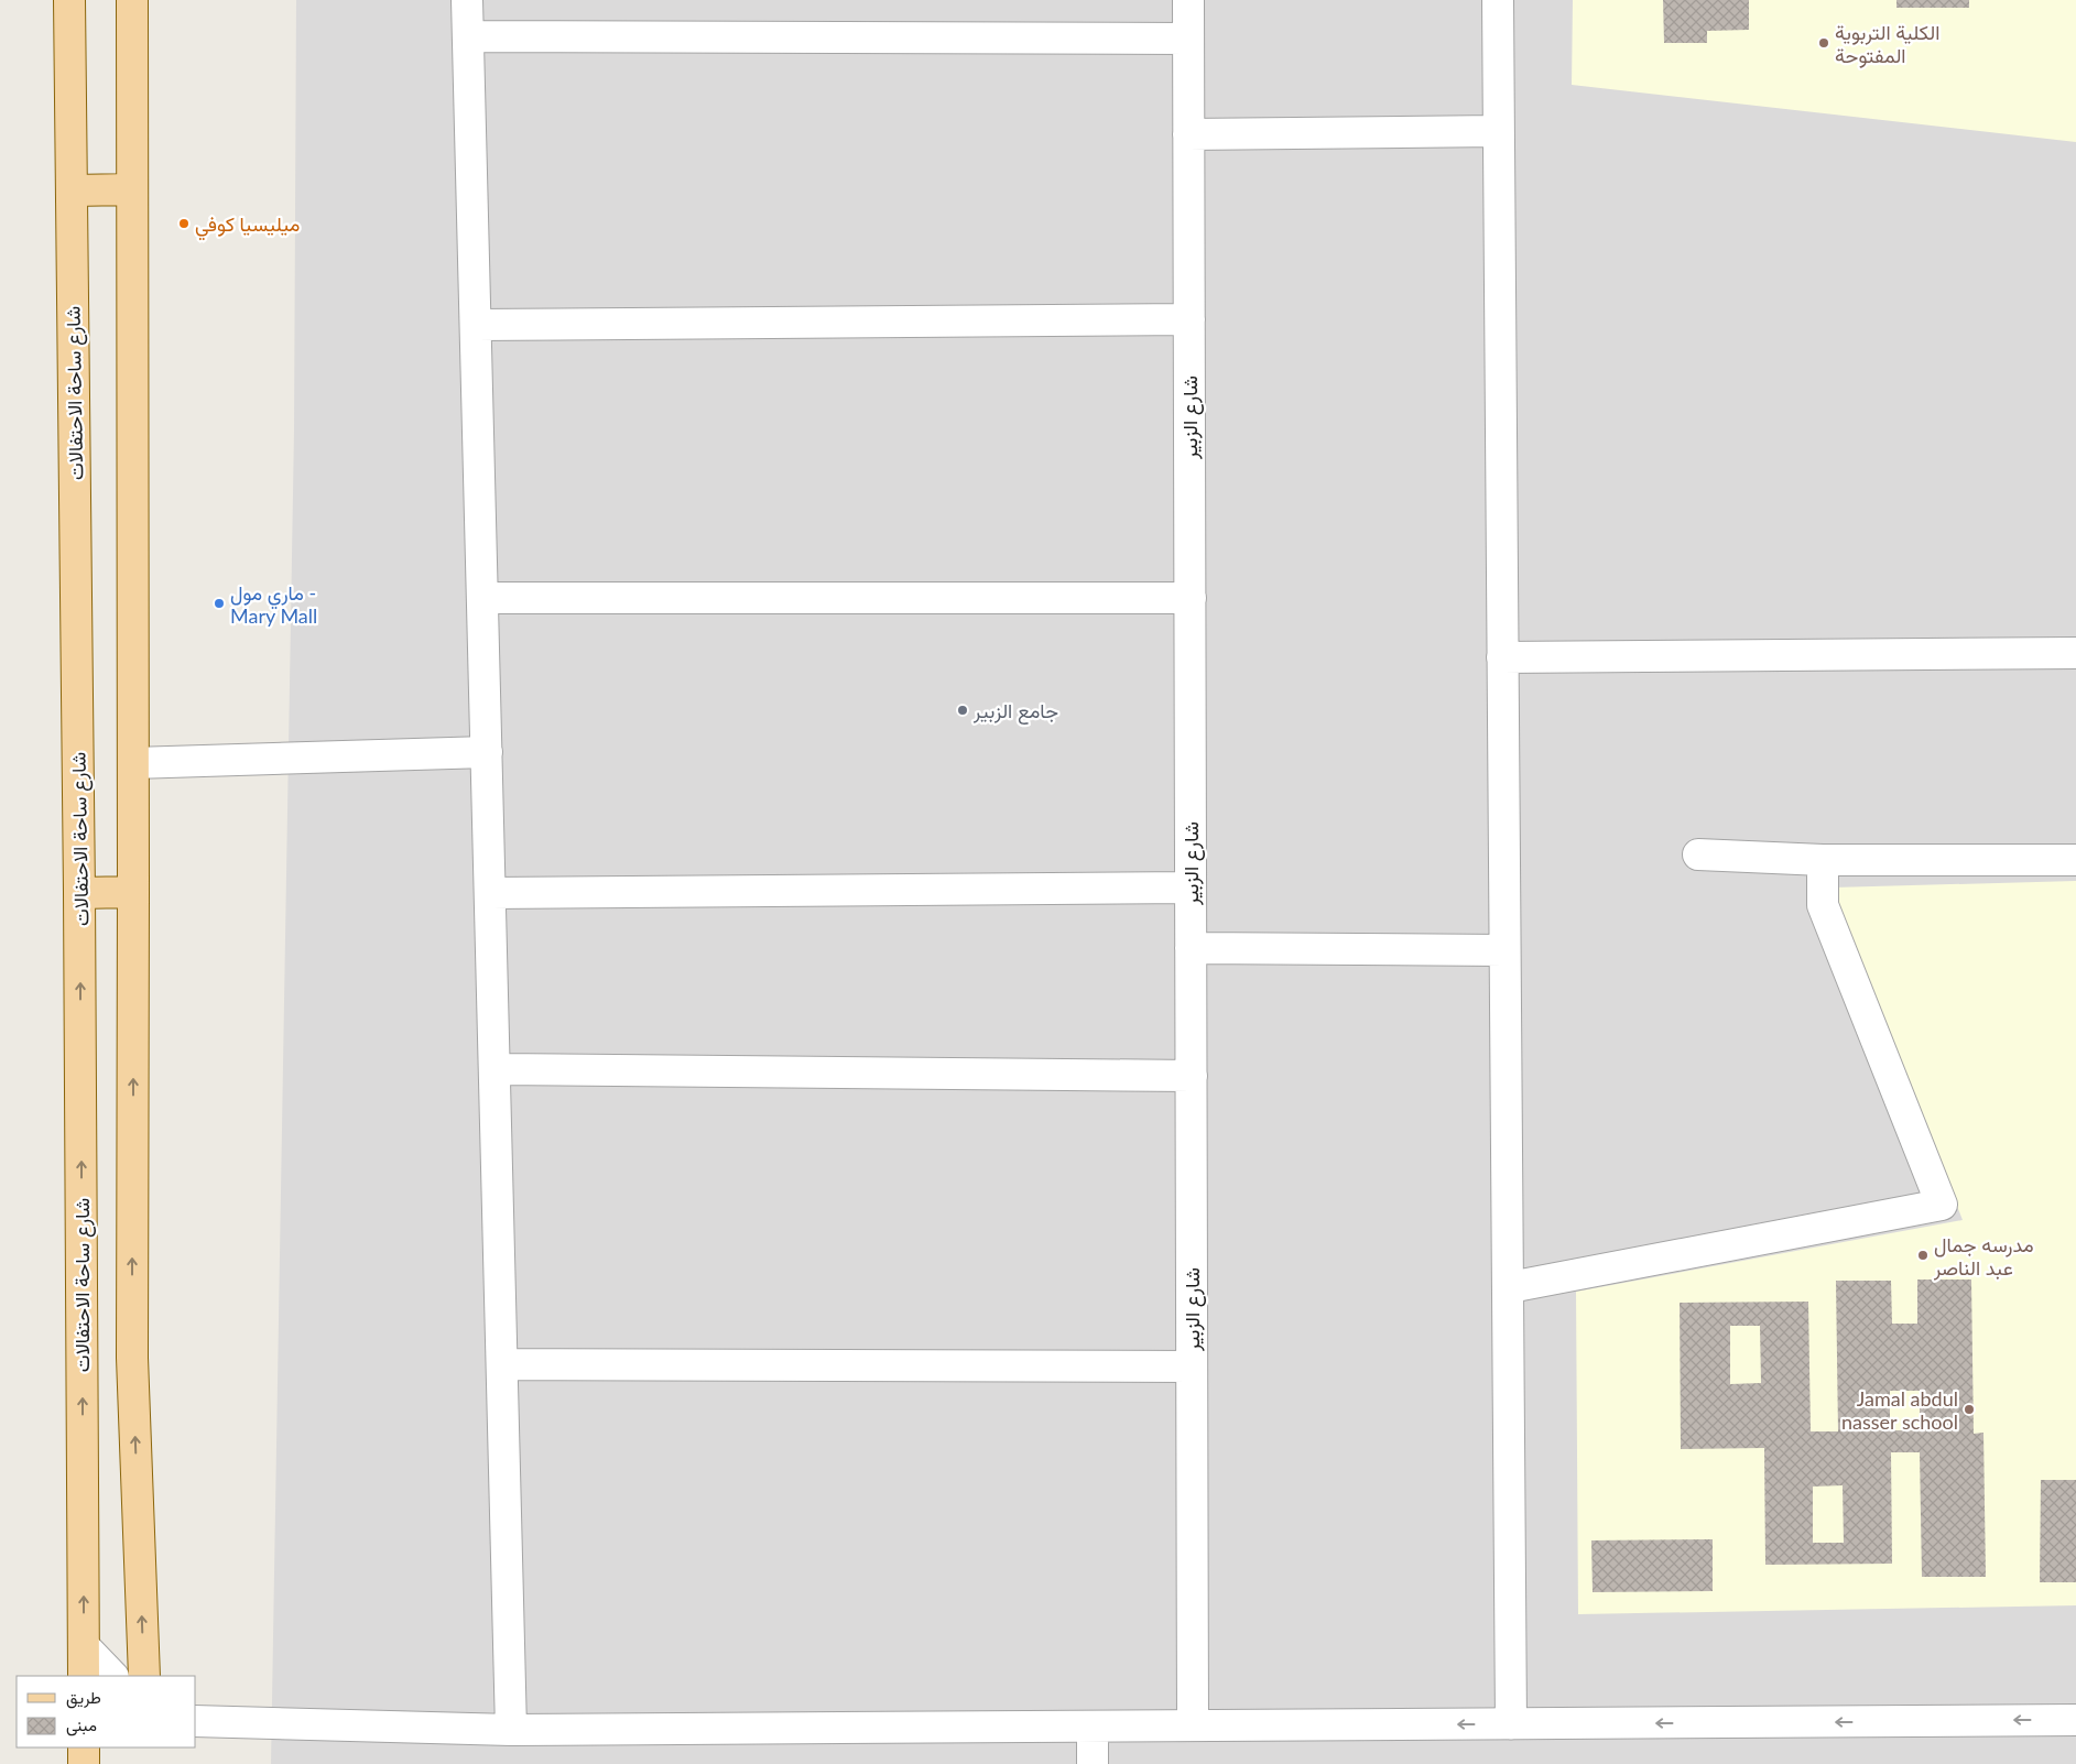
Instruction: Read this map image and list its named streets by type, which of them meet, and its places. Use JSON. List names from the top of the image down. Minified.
{"streets":{"main road":["شارع ساحة الاحتفالات"],"street":["شارع الزبير"]},"places":["الكلية التربوية المفتوحة","ميليسيا كوفي","ماري مول - Mary Mall","جامع الزبير","مدرسه جمال عبد الناصر","Jamal abdul nasser school"],"legend":["طريق","مبنى"]}
